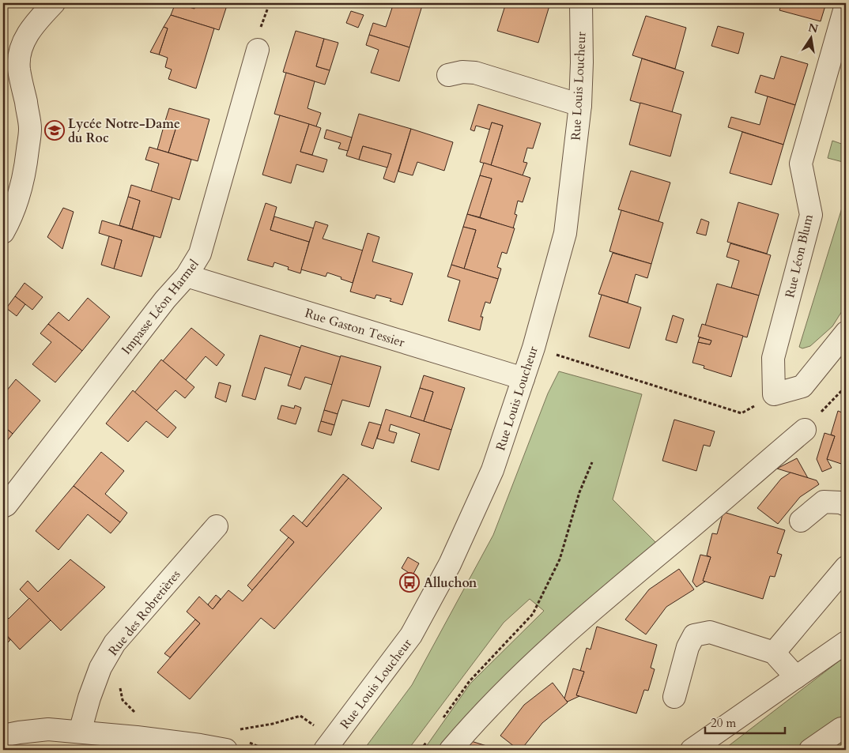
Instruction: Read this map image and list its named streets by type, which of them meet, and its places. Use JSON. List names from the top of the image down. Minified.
{"streets":{"street":["Rue Louis Loucheur","Rue Léon Blum","Impasse Léon Harmel","Rue Gaston Tessier","Rue des Robretières"]},"crossings":[["Rue Louis Loucheur","Rue Gaston Tessier"],["Impasse Léon Harmel","Rue Gaston Tessier"]],"places":{"school or university":["Lycée Notre-Dame du Roc"],"bus stop":["Alluchon"]},"scale_bar":"20 m","north":"top"}
